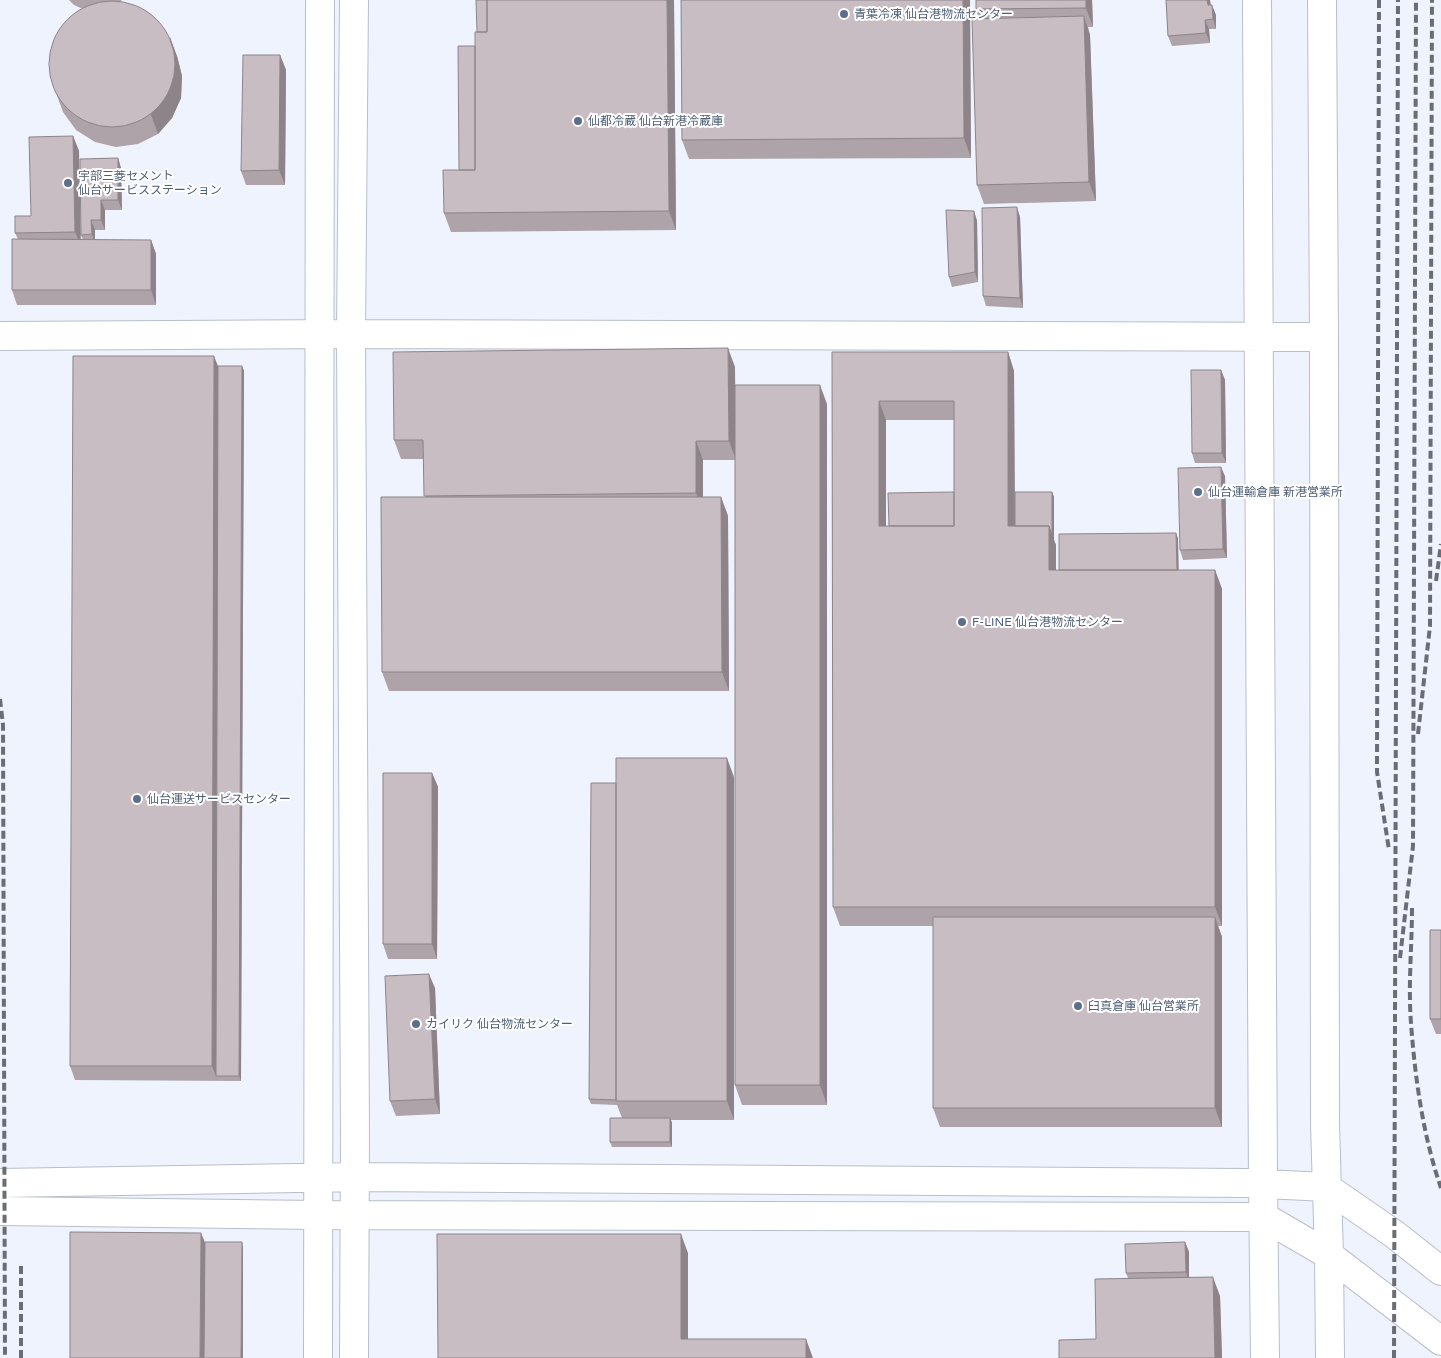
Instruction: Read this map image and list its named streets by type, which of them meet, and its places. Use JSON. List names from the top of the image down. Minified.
{"places":["青葉冷凍 仙台港物流センター","仙都冷蔵 仙台新港冷蔵庫","宇部三菱セメント 仙台サービスステーション","仙台運輸倉庫 新港営業所","F-LINE 仙台港物流センター","仙台運送サービスセンター","臼真倉庫 仙台営業所","カイリク 仙台物流センター"]}
